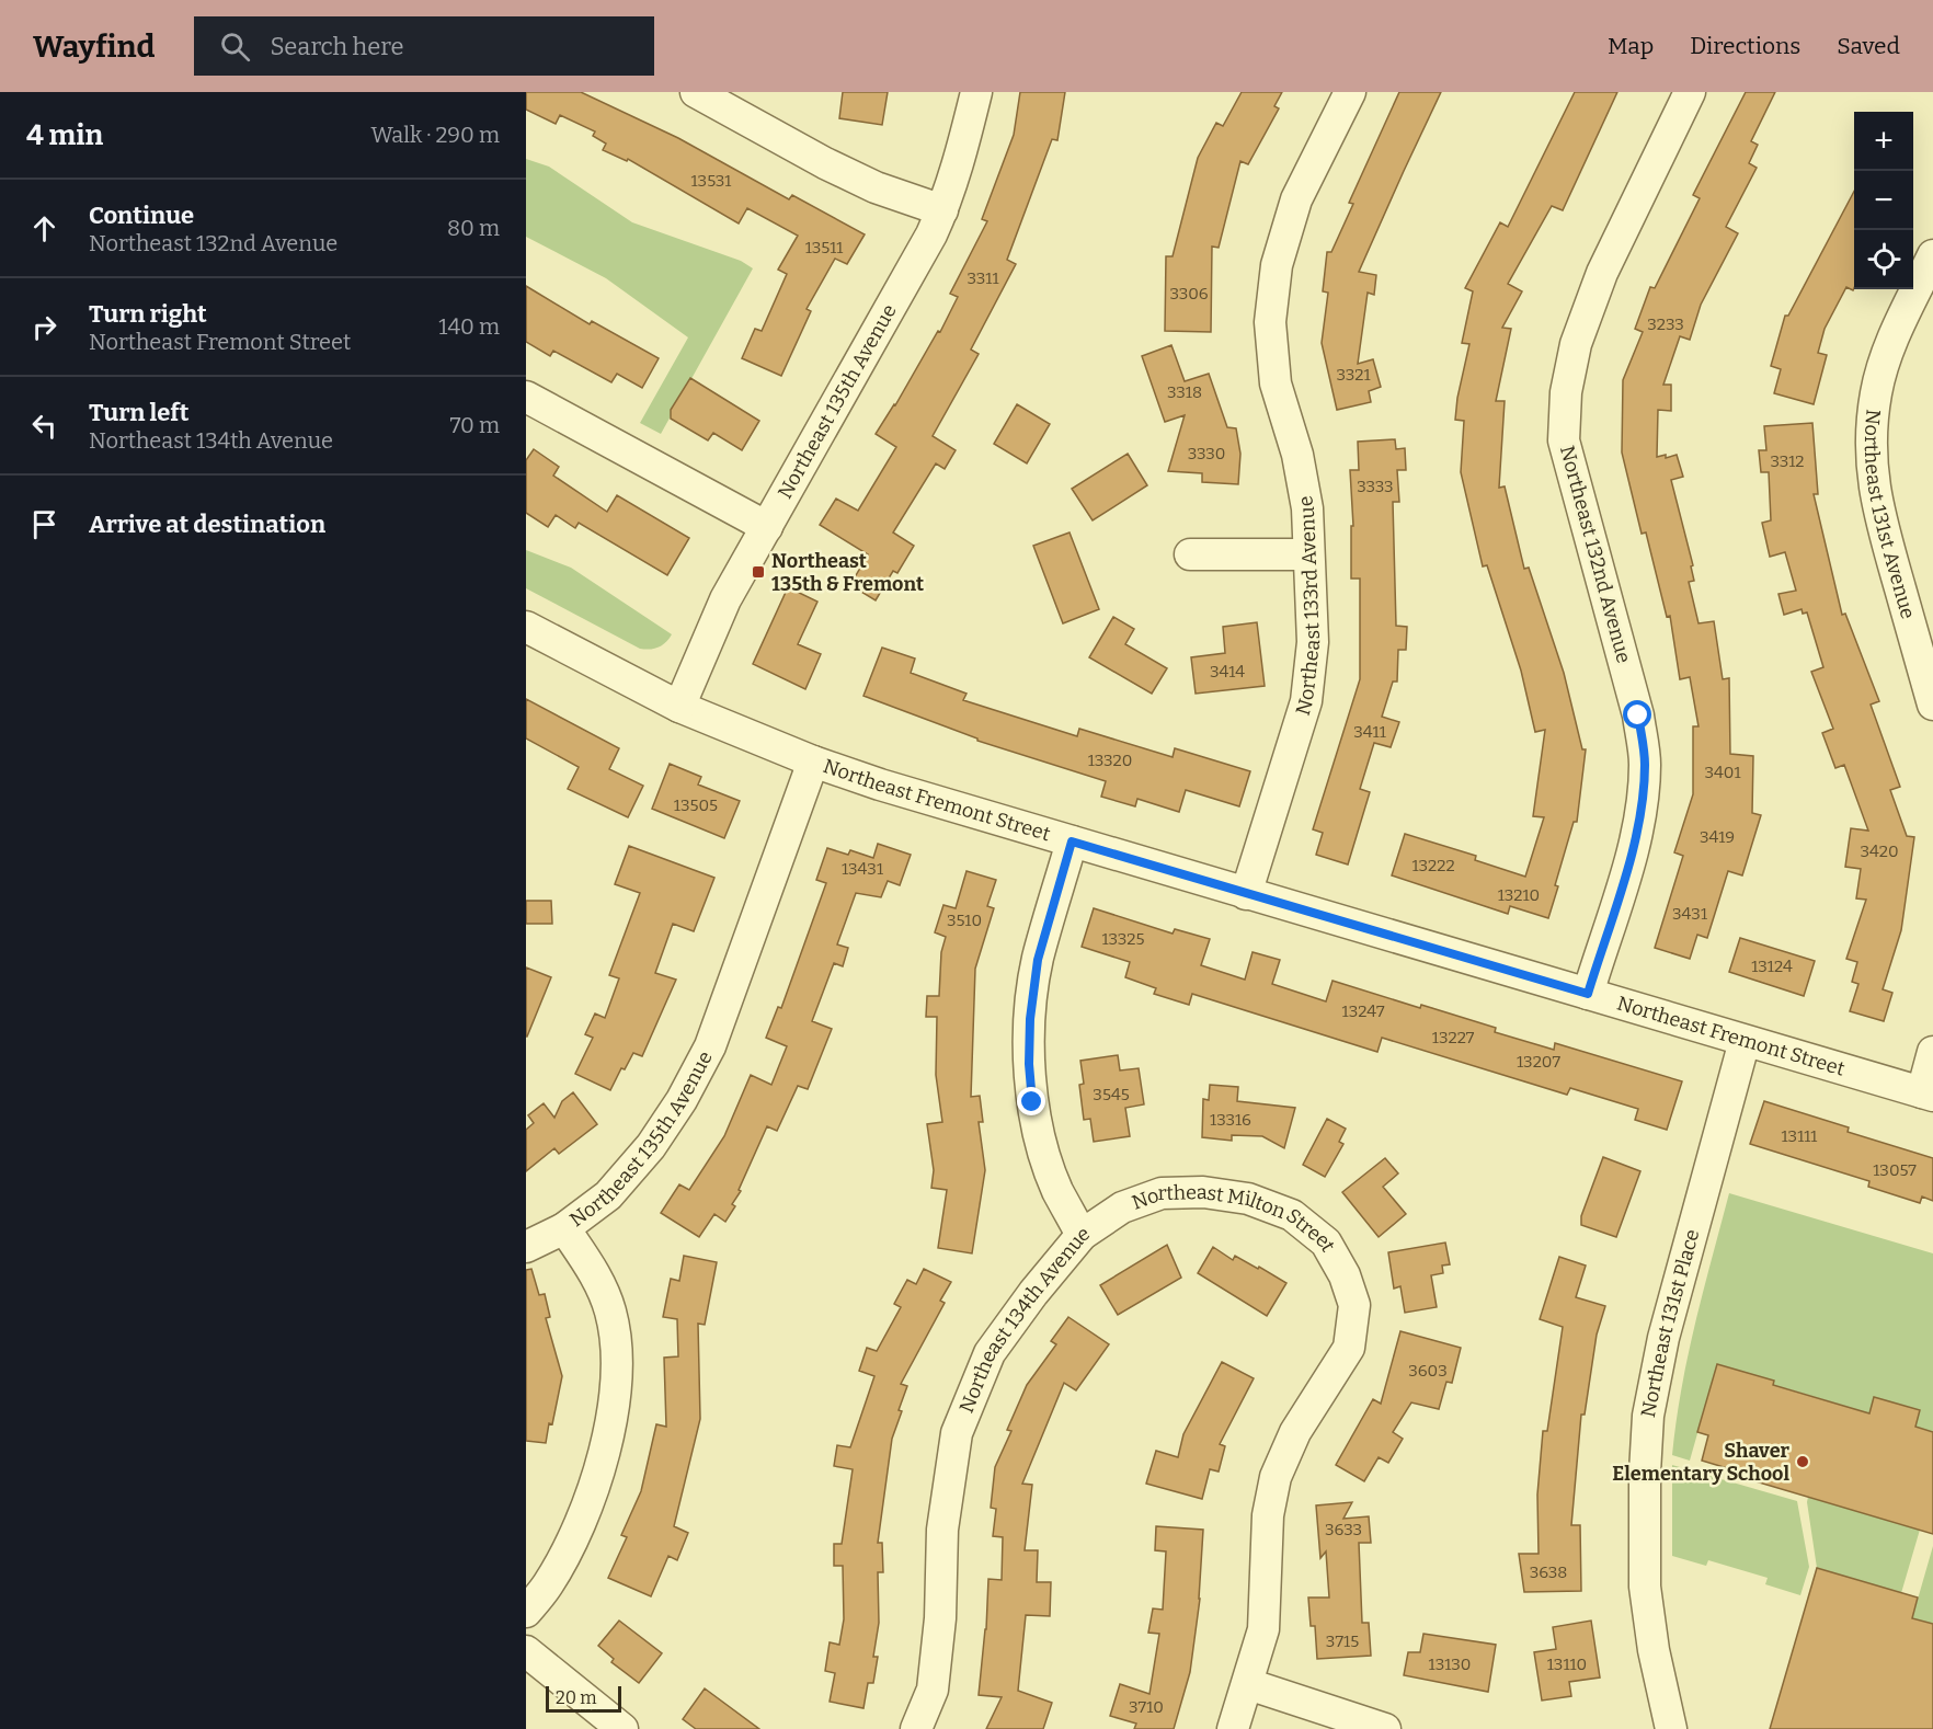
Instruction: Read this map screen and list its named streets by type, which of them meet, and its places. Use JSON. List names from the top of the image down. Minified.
{"streets":{"street":["Northeast 135th Avenue","Northeast 131st Avenue","Northeast 132nd Avenue","Northeast 133rd Avenue","Northeast Fremont Street","Northeast Milton Street","Northeast 134th Avenue","Northeast 131st Place"]},"crossings":[["Northeast 135th Avenue","Northeast Fremont Street"],["Northeast 132nd Avenue","Northeast Fremont Street"],["Northeast 133rd Avenue","Northeast Fremont Street"],["Northeast Fremont Street","Northeast 134th Avenue"],["Northeast Fremont Street","Northeast 131st Place"],["Northeast Milton Street","Northeast 134th Avenue"]],"places":{"transit":["Northeast 135th & Fremont"],"other":["Shaver Elementary School"]},"house_numbers":["13531","13511","3311","3306","3233","3321","3318","3330","3312","3333","3414","3411","13320","3401","13505","3419","3420","13222","13431","13210","3431","3510","13325","13124","13247","13227","13207","3545","13316","13111","13057","3603","3633","3638","3715","13130","13110","3710"],"scale_bar":"20 m","page":{"header":"Wayfind","search":"Search here","nav":["Map","Directions","Saved"],"heading":["4 min","Walk · 290 m"],"map_buttons":["+","−"],"list":[["Continue","Northeast 132nd Avenue","80 m"],["Turn right","Northeast Fremont Street","140 m"],["Turn left","Northeast 134th Avenue","70 m"],"Arrive at destination"],"scale":"20 m"}}
